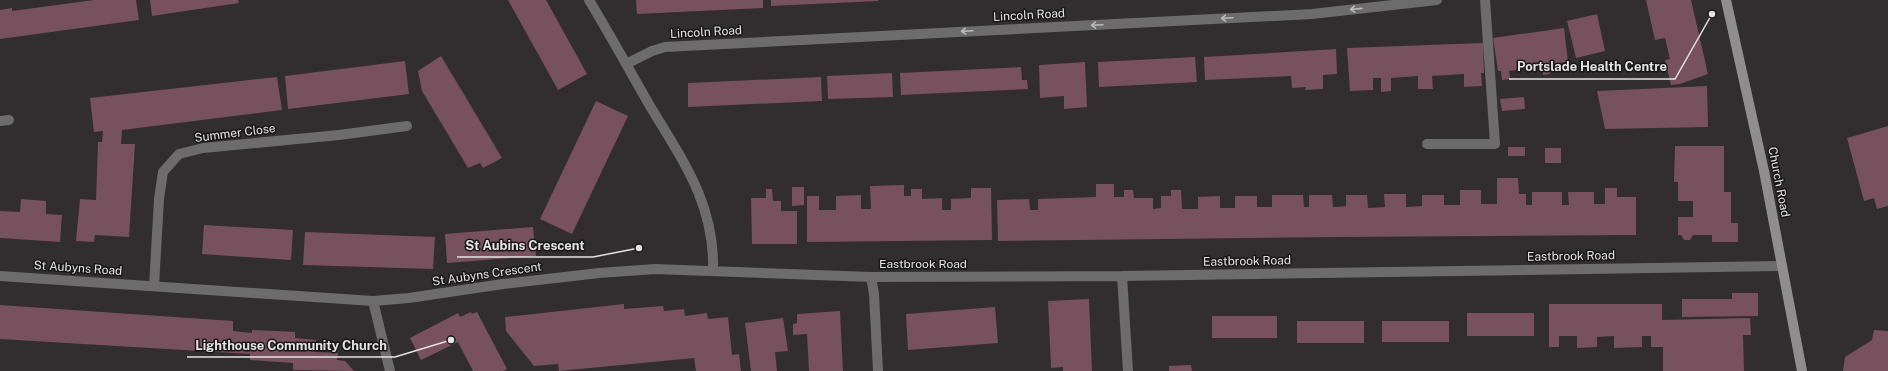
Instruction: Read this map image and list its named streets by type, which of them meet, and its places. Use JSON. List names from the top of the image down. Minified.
{"streets":{"main road":["Church Road"],"street":["Lincoln Road","Summer Close","Eastbrook Road","St Aubyns Road","St Aubyns Crescent"]},"crossings":[["Summer Close","St Aubyns Road"],["Summer Close","St Aubyns Crescent"],["Church Road","Eastbrook Road"],["Eastbrook Road","St Aubyns Crescent"],["St Aubyns Road","St Aubyns Crescent"]],"one_way":["Lincoln Road"],"places":["Portslade Health Centre","St Aubins Crescent","Lighthouse Community Church"]}
